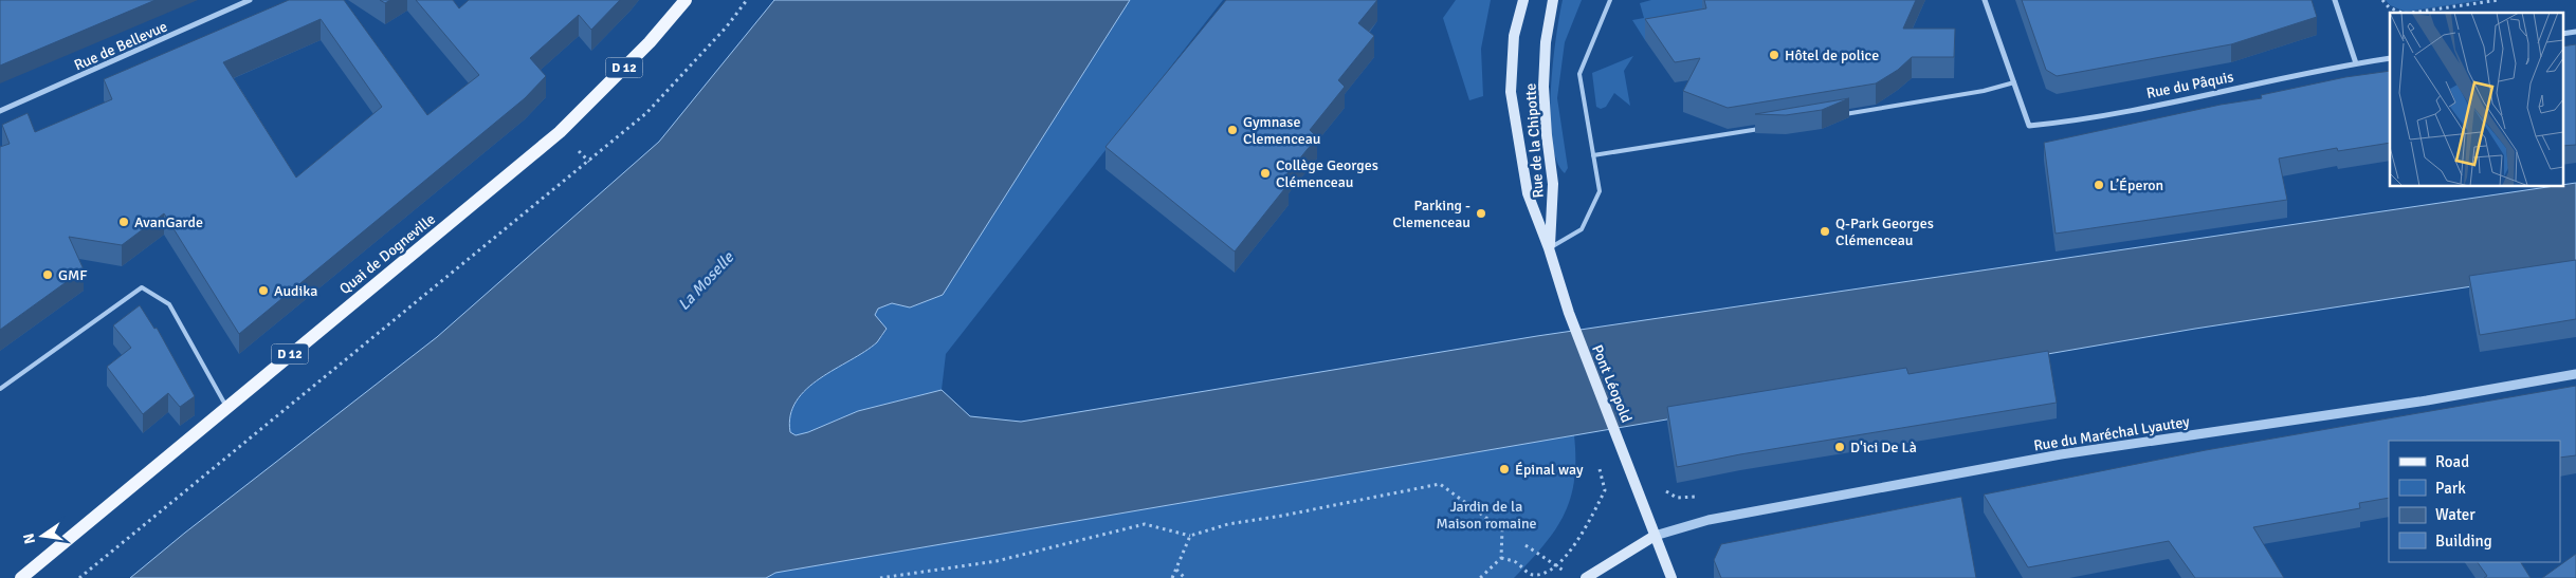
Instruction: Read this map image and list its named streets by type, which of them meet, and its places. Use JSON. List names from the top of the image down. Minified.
{"streets":{"main road":["D 12","Rue de la Chipotte","Quai de Dogneville","Pont Léopold"],"street":["Rue de Bellevue","Rue du Pâquis","Rue du Maréchal Lyautey"]},"crossings":[["Rue de la Chipotte","Pont Léopold"],["Pont Léopold","Rue du Maréchal Lyautey"]],"water":["La Moselle"],"parks":["Jardin de la Maison romaine"],"places":["Hôtel de police","Gymnase Clemenceau","Collège Georges Clémenceau","L’Éperon","Parking - Clemenceau","AvanGarde","Q-Park Georges Clémenceau","GMF","Audika","D'ici De Là","Épinal way"],"legend":["Road","Park","Water","Building"],"north":"left"}
